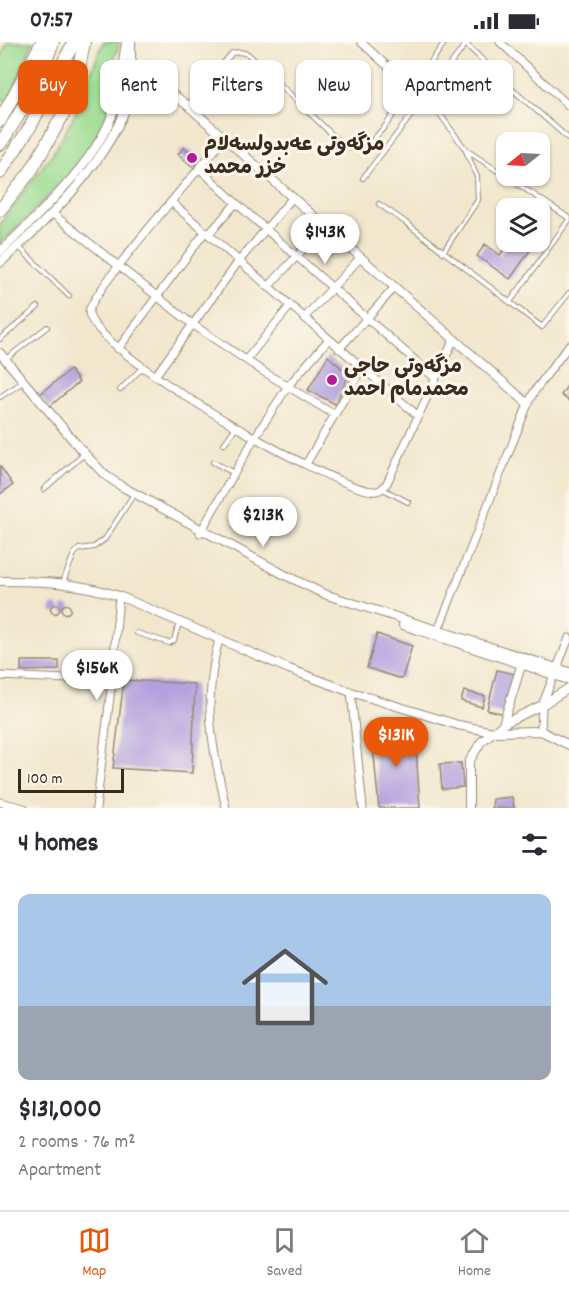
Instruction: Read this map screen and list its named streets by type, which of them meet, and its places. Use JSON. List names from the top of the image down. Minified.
{"places":["مزگەوتی عەبدولسەلام خزر محمد","مزگەوتی حاجی محمدمام احمد"],"scale_bar":"100 m","north":"left","page":{"status":"07:57","chip":["Buy","Rent","Filters","New","Apartment"],"price":["$143K","$213K","$156K","$131K"],"scale":"100 m","heading":"4 homes","list":[{"name":"$131,000","note":"2 rooms · 76 m² · Apartment"}],"tabs":["Map","Saved","Home"]}}
